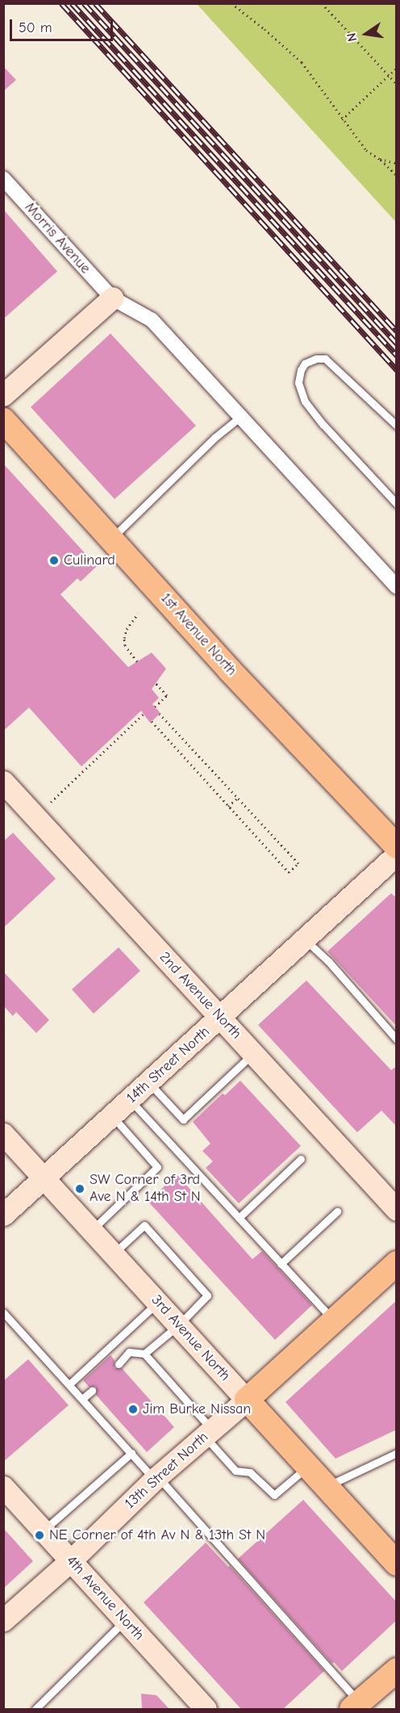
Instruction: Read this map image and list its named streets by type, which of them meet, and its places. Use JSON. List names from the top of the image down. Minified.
{"streets":{"main road":["1st Avenue North","3rd Avenue North","13th Street North"],"street":["Morris Avenue","2nd Avenue North","14th Street North","4th Avenue North"]},"crossings":[["2nd Avenue North","14th Street North"],["14th Street North","3rd Avenue North"],["3rd Avenue North","13th Street North"],["13th Street North","4th Avenue North"]],"places":["Culinard","SW Corner of 3rd Ave N & 14th St N","Jim Burke Nissan","NE Corner of 4th Av N & 13th St N"],"scale_bar":"50 m","north":"left"}
